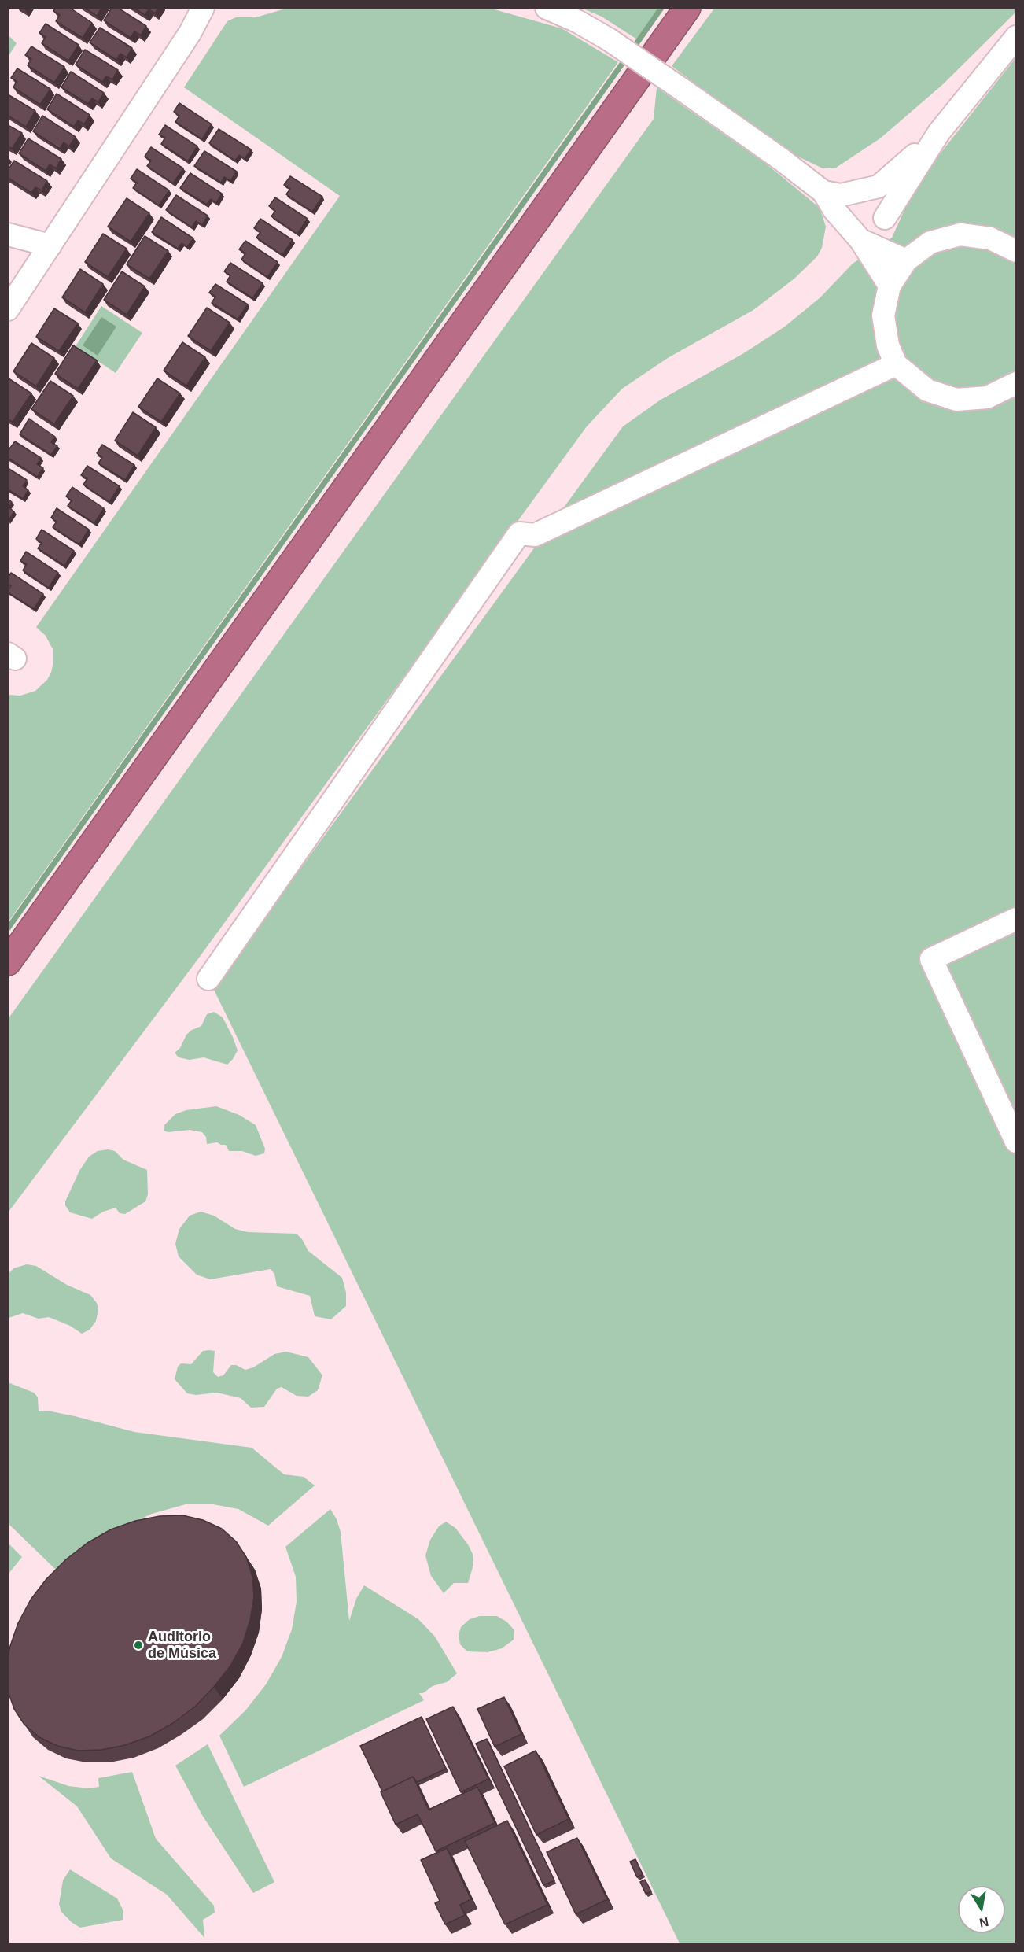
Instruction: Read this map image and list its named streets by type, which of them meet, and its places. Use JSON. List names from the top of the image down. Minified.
{"places":["Auditorio de Música"],"north":"bottom"}
